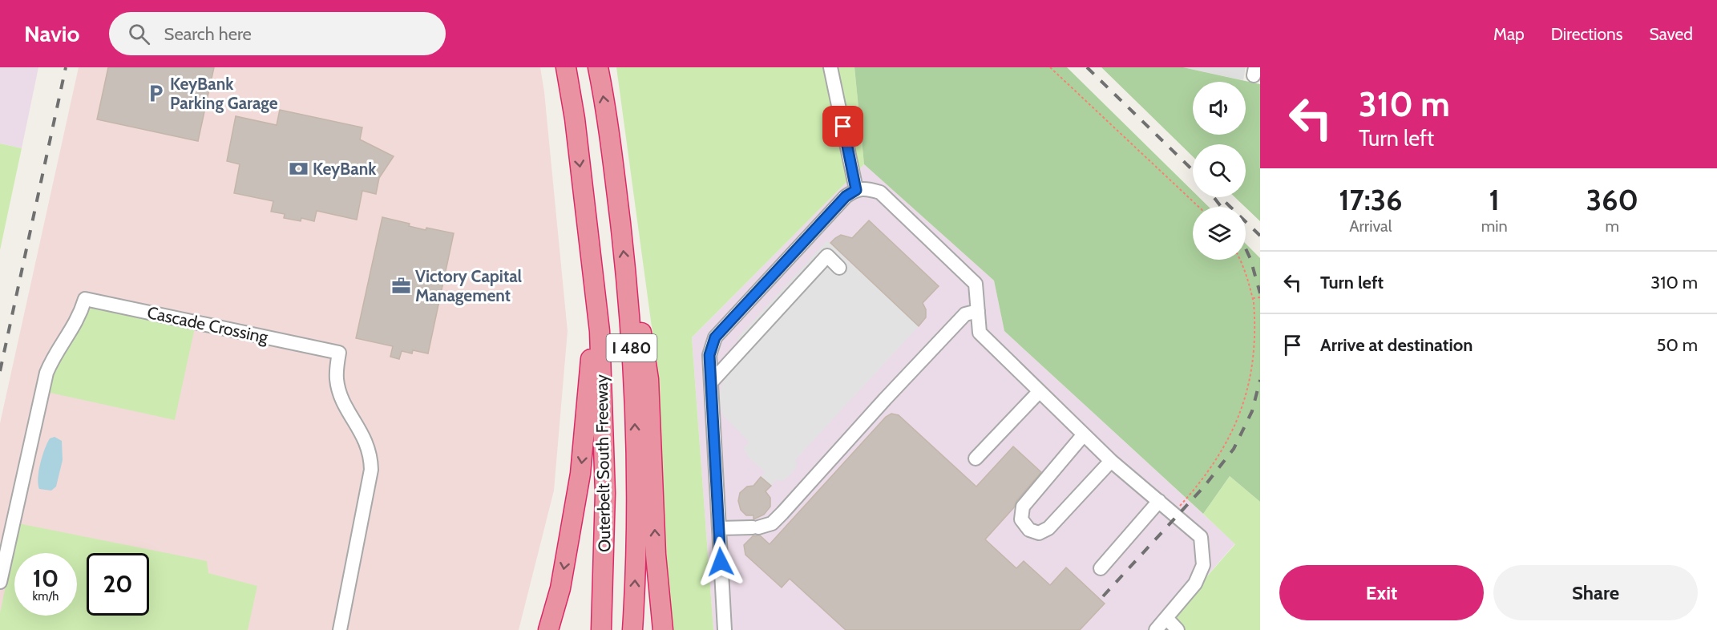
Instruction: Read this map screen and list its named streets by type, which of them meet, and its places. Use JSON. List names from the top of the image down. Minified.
{"streets":{"highway":["I 480","Outerbelt South Freeway"],"lane":["Cascade Crossing"]},"places":{"parking":["KeyBank Parking Garage"],"bank":["KeyBank"],"office":["Victory Capital Management"]},"page":{"header":"Navio","search":"Search here","nav":["Map","Directions","Saved"],"turn":["310 m","Turn left"],"eta":["17:36","Arrival","1","min","360","m"],"list":[{"name":"Turn left","value":"310 m"},{"name":"Arrive at destination","value":"50 m"}],"speed":"10 km/h","limit":"20","buttons":["Exit","Share"]}}
